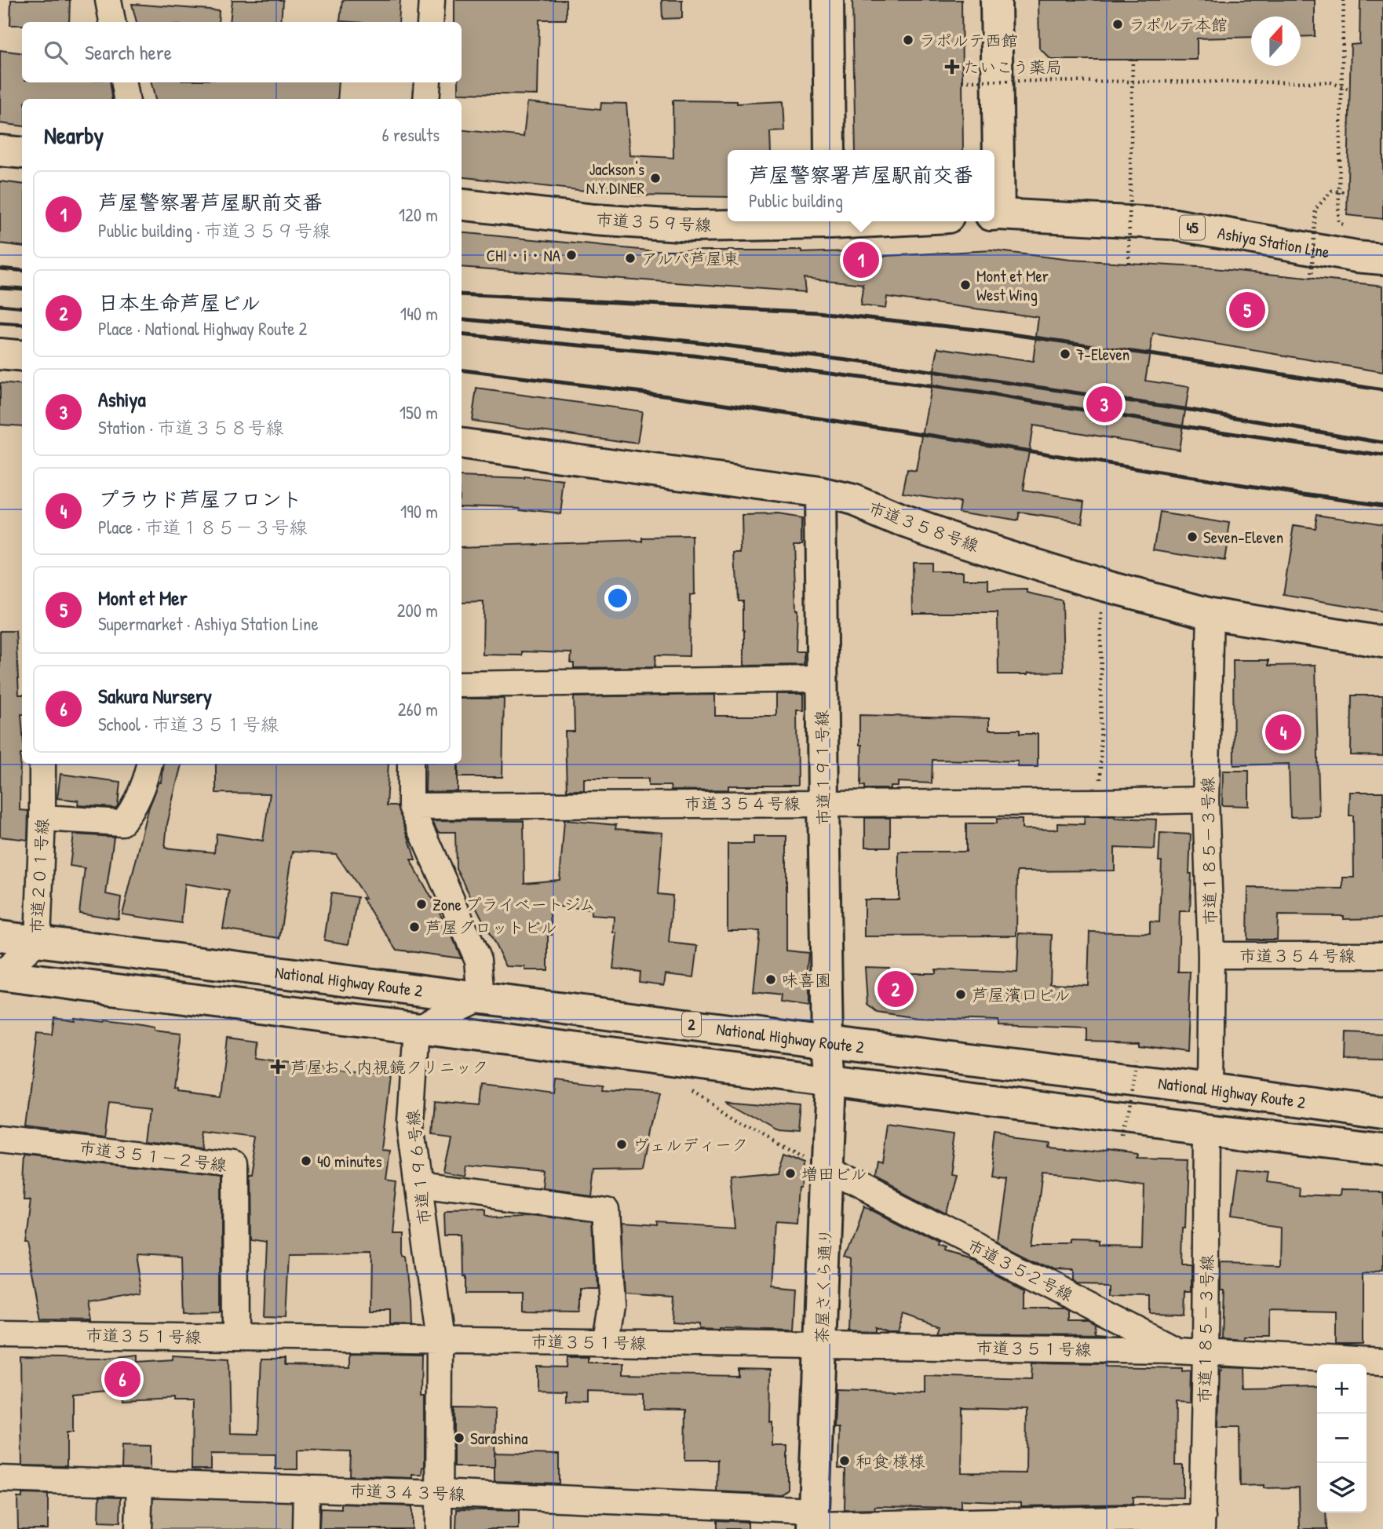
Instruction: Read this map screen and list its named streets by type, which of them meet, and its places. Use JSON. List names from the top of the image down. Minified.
{"streets":{"main road":["市道３５９号線","45","Ashiya Station Line","市道３５８号線","市道１９１号線","National Highway Route 2","2","茶屋さくら通り"],"street":["市道３５４号線","市道１８５－３号線","市道２０１号線","市道３５１－２号線","市道１９６号線","市道３５２号線","市道３５１号線","市道３４３号線"]},"crossings":[["市道３５８号線","市道１９１号線"],["市道３５８号線","市道１８５－３号線"],["市道１９１号線","市道３５４号線"],["市道１９１号線","National Highway Route 2"],["市道１９１号線","茶屋さくら通り"],["市道３５４号線","市道１８５－３号線"],["市道１８５－３号線","National Highway Route 2"],["市道１８５－３号線","2"],["市道１８５－３号線","市道３５２号線"],["市道１８５－３号線","市道３４３号線"],["市道２０１号線","National Highway Route 2"],["市道２０１号線","2"],["National Highway Route 2","茶屋さくら通り"],["2","市道１９６号線"],["2","茶屋さくら通り"],["市道３５１－２号線","市道３５１号線"],["市道１９６号線","市道３５１号線"],["市道１９６号線","市道３４３号線"],["市道３５２号線","茶屋さくら通り"],["市道３５２号線","市道３５１号線"],["茶屋さくら通り","市道３５１号線"],["茶屋さくら通り","市道３４３号線"]],"places":{"other":["ラポルテ本館","ラポルテ西館","Jackson's N.Y.DINER","CHI・i・NA","アルパ芦屋東","Mont et Mer West Wing","7-Eleven","Seven-Eleven","Zone プライベートジム","芦屋グロットビル","味喜園","芦屋濱口ビル","ヴェルディーク","40 minutes","増田ビル","Sarashina","和食 様様"],"health":["たいこう薬局","芦屋おく内視鏡クリニック"]},"north":"top","page":{"search":"Search here","heading":["Nearby","6 results"],"popup":["芦屋警察署芦屋駅前交番","Public building"],"list":[{"mark":"1","name":"芦屋警察署芦屋駅前交番","note":"Public building · 市道３５９号線","value":"120 m"},{"mark":"2","name":"日本生命芦屋ビル","note":"Place · National Highway Route 2","value":"140 m"},{"mark":"3","name":"Ashiya","note":"Station · 市道３５８号線","value":"150 m"},{"mark":"4","name":"プラウド芦屋フロント","note":"Place · 市道１８５－３号線","value":"190 m"},{"mark":"5","name":"Mont et Mer","note":"Supermarket · Ashiya Station Line","value":"200 m"},{"mark":"6","name":"Sakura Nursery","note":"School · 市道３５１号線","value":"260 m"}],"pins":["1","5","3","4","2","6"],"map_buttons":["+","−"]}}
